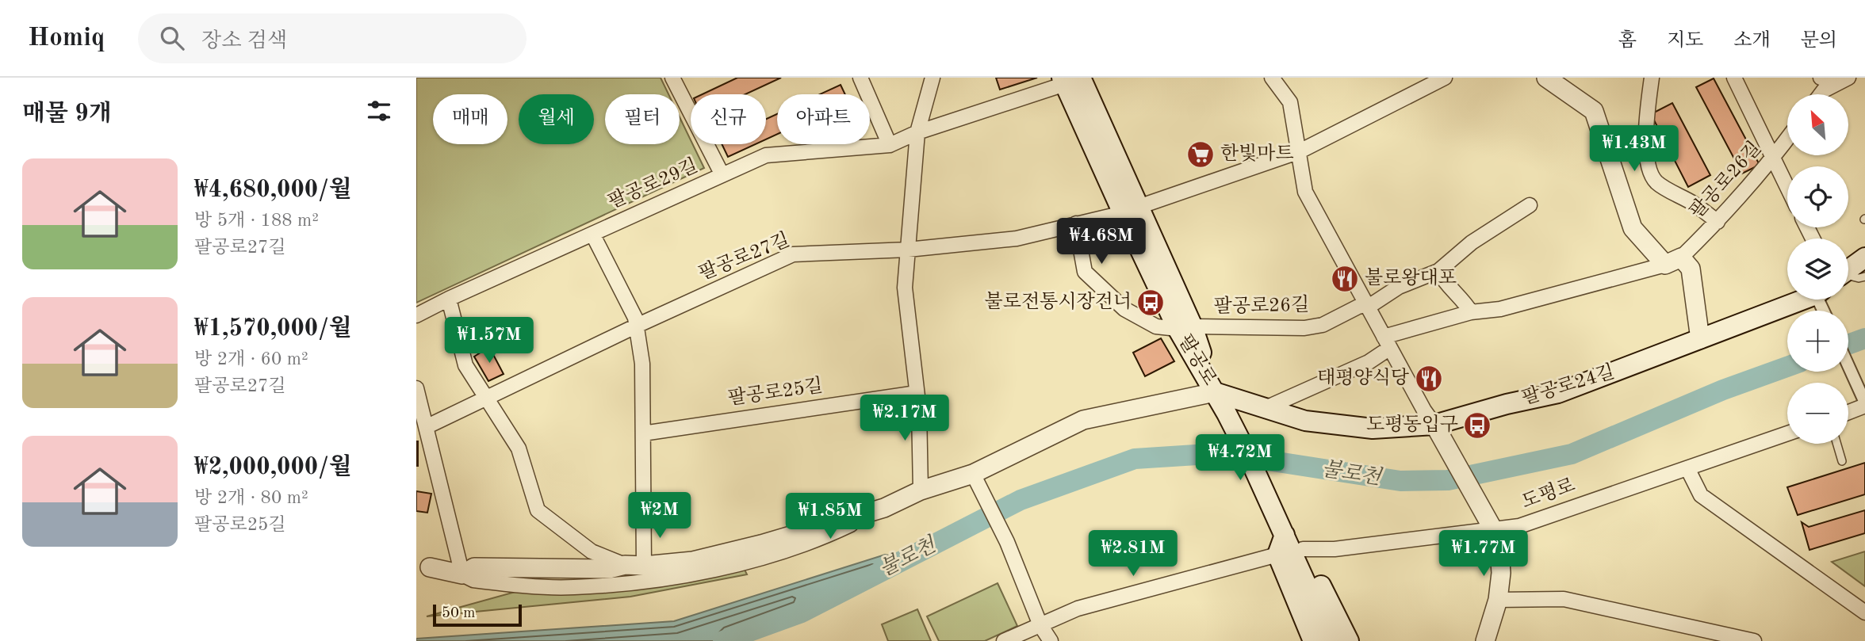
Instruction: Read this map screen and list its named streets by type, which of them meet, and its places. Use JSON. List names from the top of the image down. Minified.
{"streets":{"main road":["팔공로","팔공로24길"],"street":["팔공로26길","팔공로29길","팔공로27길","팔공로25길","도평로"]},"crossings":[["팔공로26길","팔공로27길"],["팔공로26길","팔공로"],["팔공로29길","팔공로"],["팔공로27길","팔공로"],["팔공로","팔공로24길"]],"water":["불로천"],"places":{"supermarket":["한빛마트"],"restaurant":["불로왕대포","태평양식당"],"bus stop":["불로전통시장건너","도평동입구"]},"scale_bar":"50 m","north":"top left","page":{"header":"Homiq","search":"장소 검색","nav":["홈","지도","소개","문의"],"heading":"매물 9개","map_buttons":["+","−"],"chip":["매매","월세","필터","신규","아파트"],"price":["₩1.43M","₩4.68M","₩1.57M","₩2.17M","₩4.72M","₩2M","₩1.85M","₩2.81M","₩1.77M"],"list":[{"name":"₩4,680,000/월","note":"방 5개 · 188 m² · 팔공로27길"},{"name":"₩1,570,000/월","note":"방 2개 · 60 m² · 팔공로27길"},{"name":"₩2,000,000/월","note":"방 2개 · 80 m² · 팔공로25길"}],"scale":"50 m"}}
